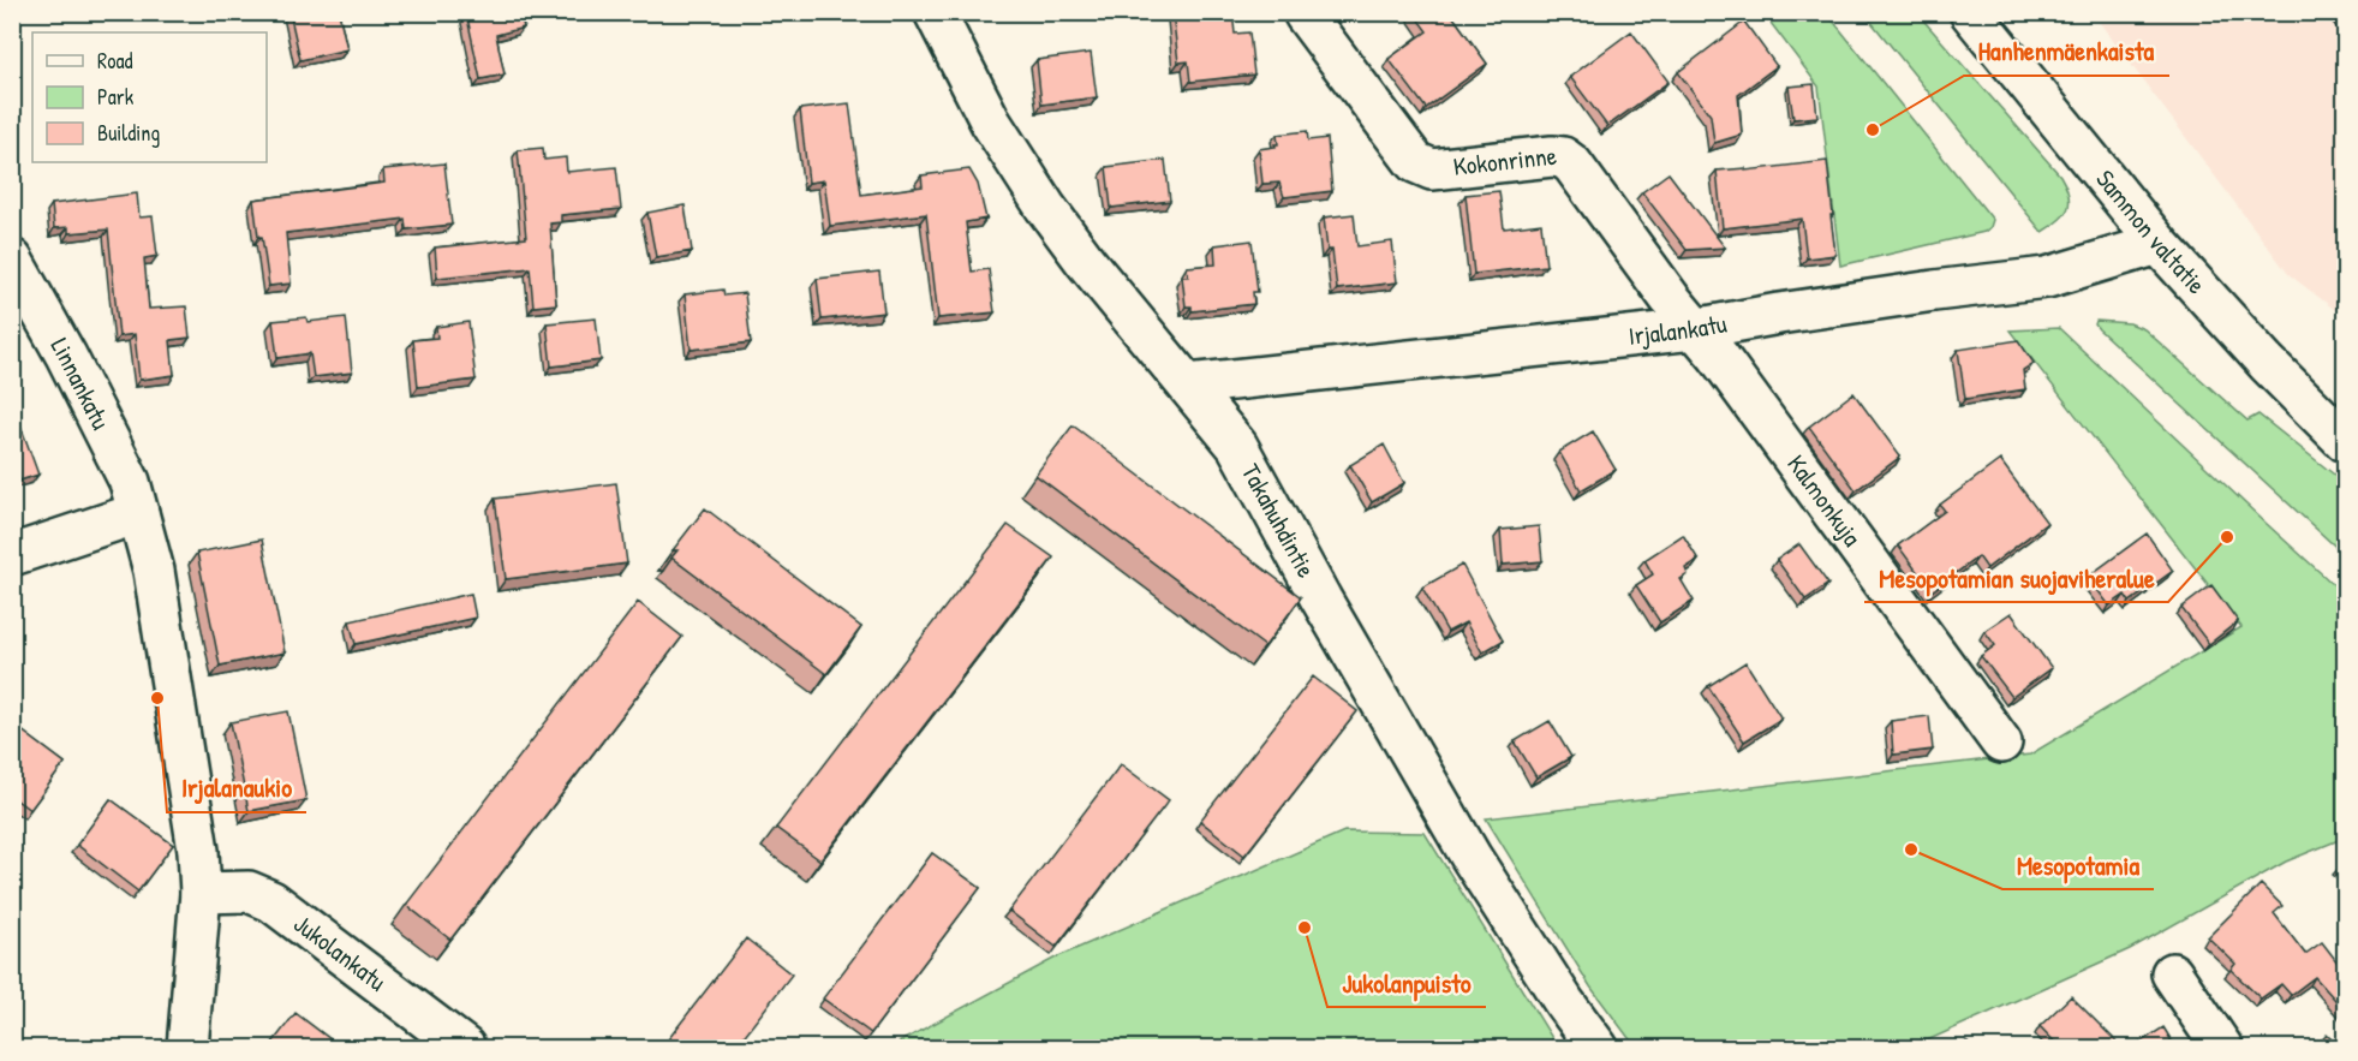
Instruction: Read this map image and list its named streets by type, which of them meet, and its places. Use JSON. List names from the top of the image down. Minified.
{"streets":{"street":["Kokonrinne","Sammon valtatie","Irjalankatu","Linnankatu","Kalmonkuja","Takahuhdintie","Jukolankatu"]},"crossings":[["Kokonrinne","Irjalankatu"],["Kokonrinne","Kalmonkuja"],["Sammon valtatie","Irjalankatu"],["Irjalankatu","Kalmonkuja"],["Irjalankatu","Takahuhdintie"],["Linnankatu","Jukolankatu"]],"places":["Hanhenmäenkaista","Mesopotamian suojaviheralue","Irjalanaukio","Mesopotamia","Jukolanpuisto"],"legend":["Road","Park","Building"]}
